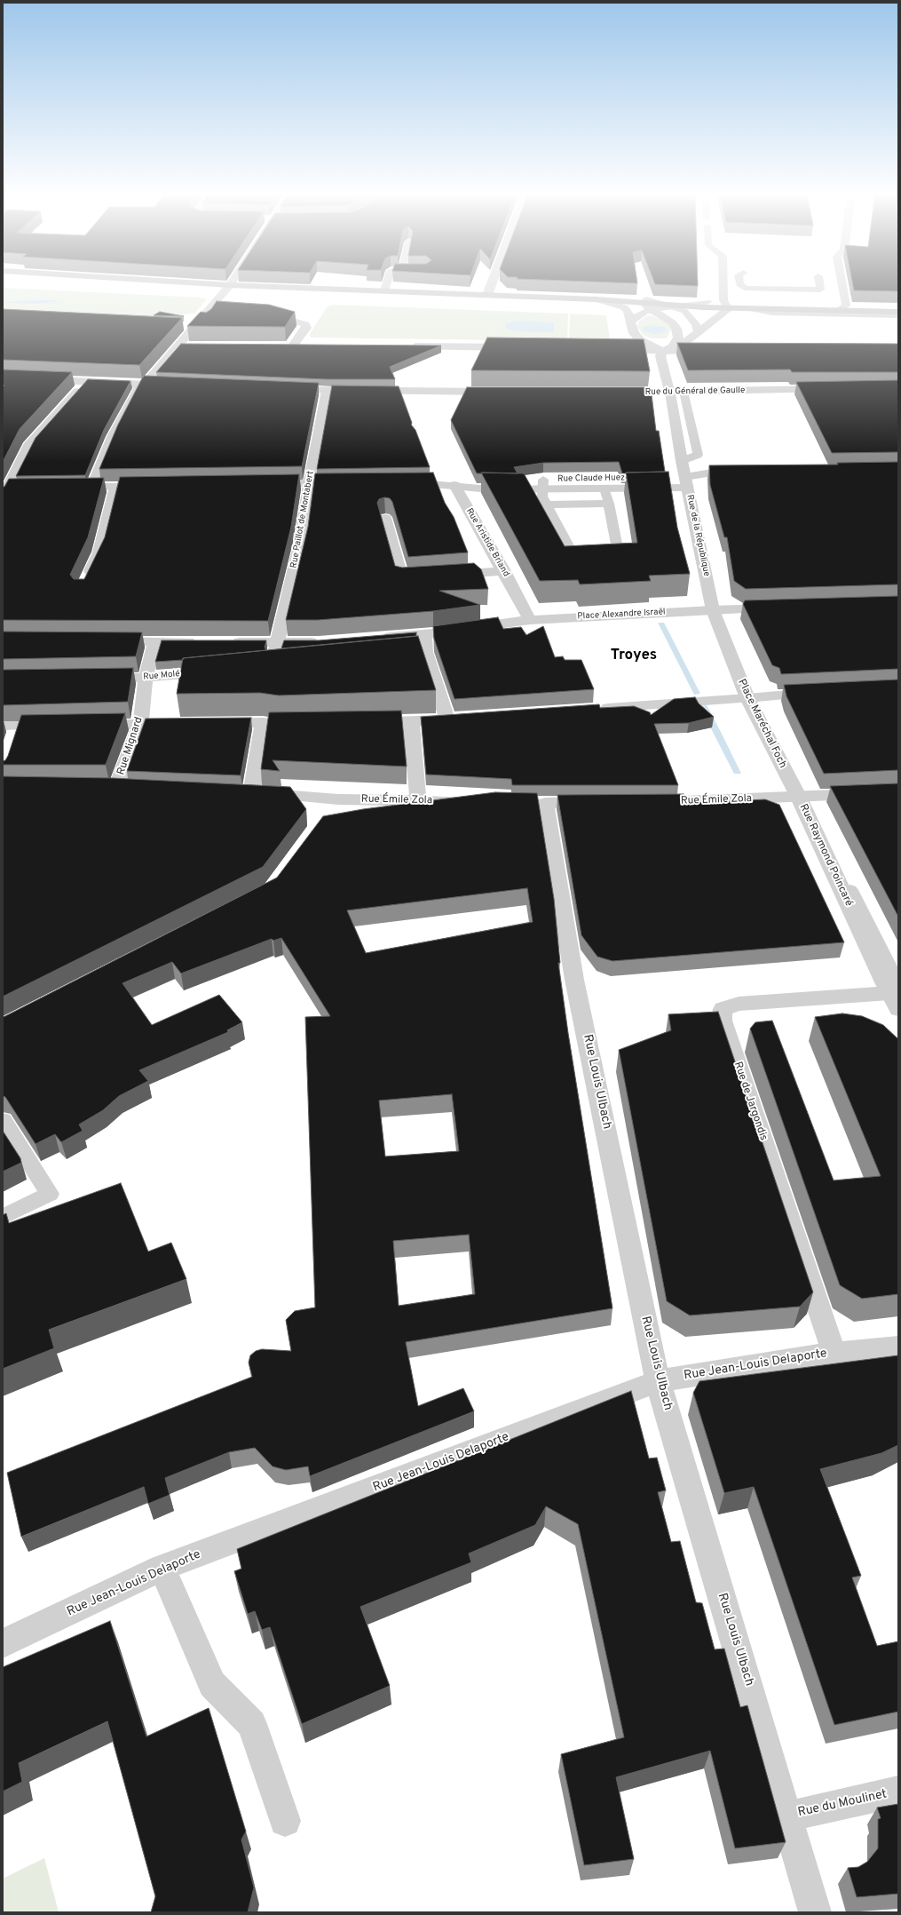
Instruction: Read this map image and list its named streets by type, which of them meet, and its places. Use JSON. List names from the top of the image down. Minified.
{"streets":{"street":["Rue du Général de Gaulle","Rue Claude Huez","Rue Paillot de Montabert","Rue de la République","Rue Aristide Briand","Place Alexandre Israël","Rue Molé","Place Maréchal Foch","Rue Mignard","Rue Émile Zola","Rue Raymond Poincaré","Rue Louis Ulbach","Rue de Jargondis","Rue Jean-Louis Delaporte","Rue du Moulinet"]},"crossings":[["Rue du Général de Gaulle","Rue de la République"],["Rue Claude Huez","Rue de la République"],["Rue Claude Huez","Rue Aristide Briand"],["Rue de la République","Place Alexandre Israël"],["Rue de la République","Place Maréchal Foch"],["Rue Aristide Briand","Place Alexandre Israël"],["Place Alexandre Israël","Place Maréchal Foch"],["Rue Molé","Rue Mignard"],["Place Maréchal Foch","Rue Émile Zola"],["Place Maréchal Foch","Rue Raymond Poincaré"],["Rue Émile Zola","Rue Raymond Poincaré"],["Rue Raymond Poincaré","Rue de Jargondis"],["Rue Louis Ulbach","Rue Jean-Louis Delaporte"],["Rue Louis Ulbach","Rue du Moulinet"],["Rue de Jargondis","Rue Jean-Louis Delaporte"]],"districts":["Troyes"]}
